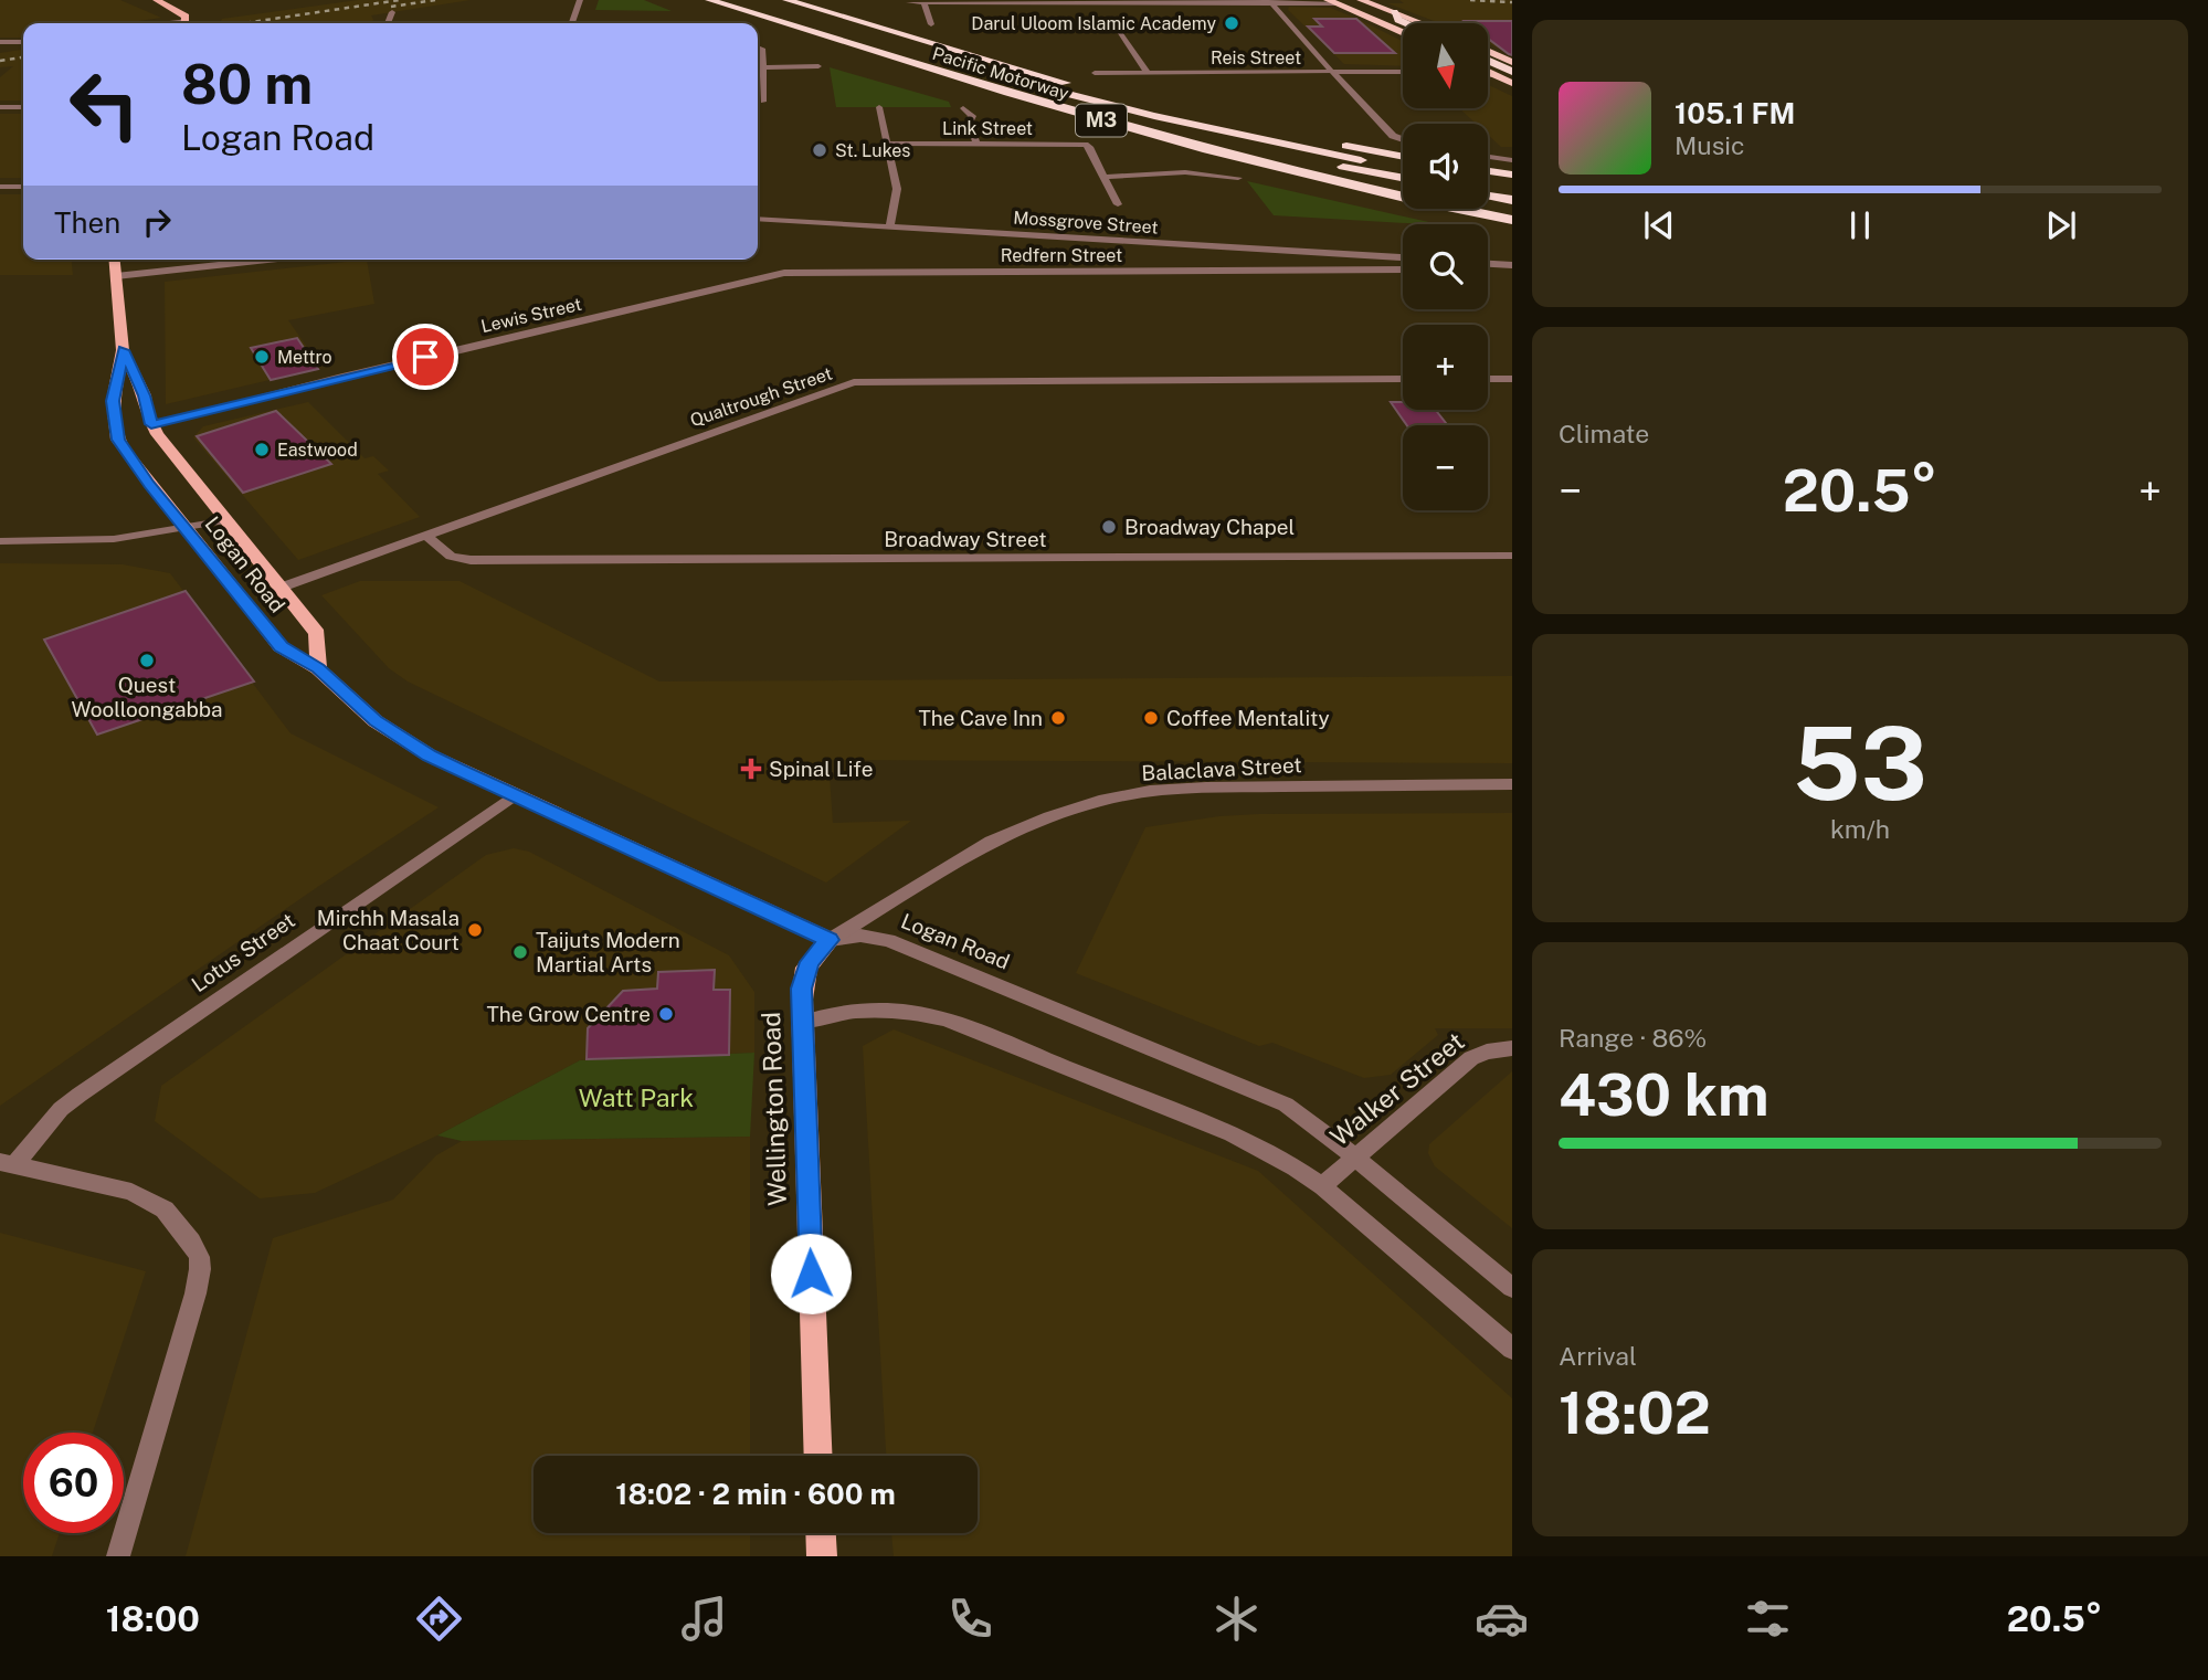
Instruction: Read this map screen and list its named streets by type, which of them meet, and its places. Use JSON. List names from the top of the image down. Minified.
{"streets":{"highway":["Pacific Motorway","M3"],"main road":["Logan Road","Wellington Road"],"street":["Reis Street","Link Street","Mossgrove Street","Redfern Street","Lewis Street","Qualtrough Street","Broadway Street","Balaclava Street","Lotus Street","Walker Street"]},"crossings":[["Redfern Street","Lewis Street"],["Lewis Street","Logan Road"],["Qualtrough Street","Broadway Street"],["Qualtrough Street","Logan Road"],["Logan Road","Balaclava Street"],["Logan Road","Lotus Street"],["Logan Road","Walker Street"],["Logan Road","Wellington Road"],["Balaclava Street","Wellington Road"]],"parks":["Watt Park"],"places":{"other":["Darul Uloom Islamic Academy","St. Lukes","Mettro","Eastwood","Broadway Chapel","Quest Woolloongabba","The Cave Inn","Coffee Mentality","Mirchh Masala Chaat Court","Taijuts Modern Martial Arts","The Grow Centre"],"health":["Spinal Life"]},"north":"bottom","page":{"map_buttons":["+","−"],"turn":["80 m","Logan Road"],"song":["105.1 FM","Music"],"then":"Then","tile":["Climate",["53","km/h"],["Range · 86%","430 km"],["Arrival","18:02"]],"heat":["−","20.5°","+"],"limit":"60","trip":"18:02 · 2 min · 600 m","tabs":["18:00","20.5°"]}}
